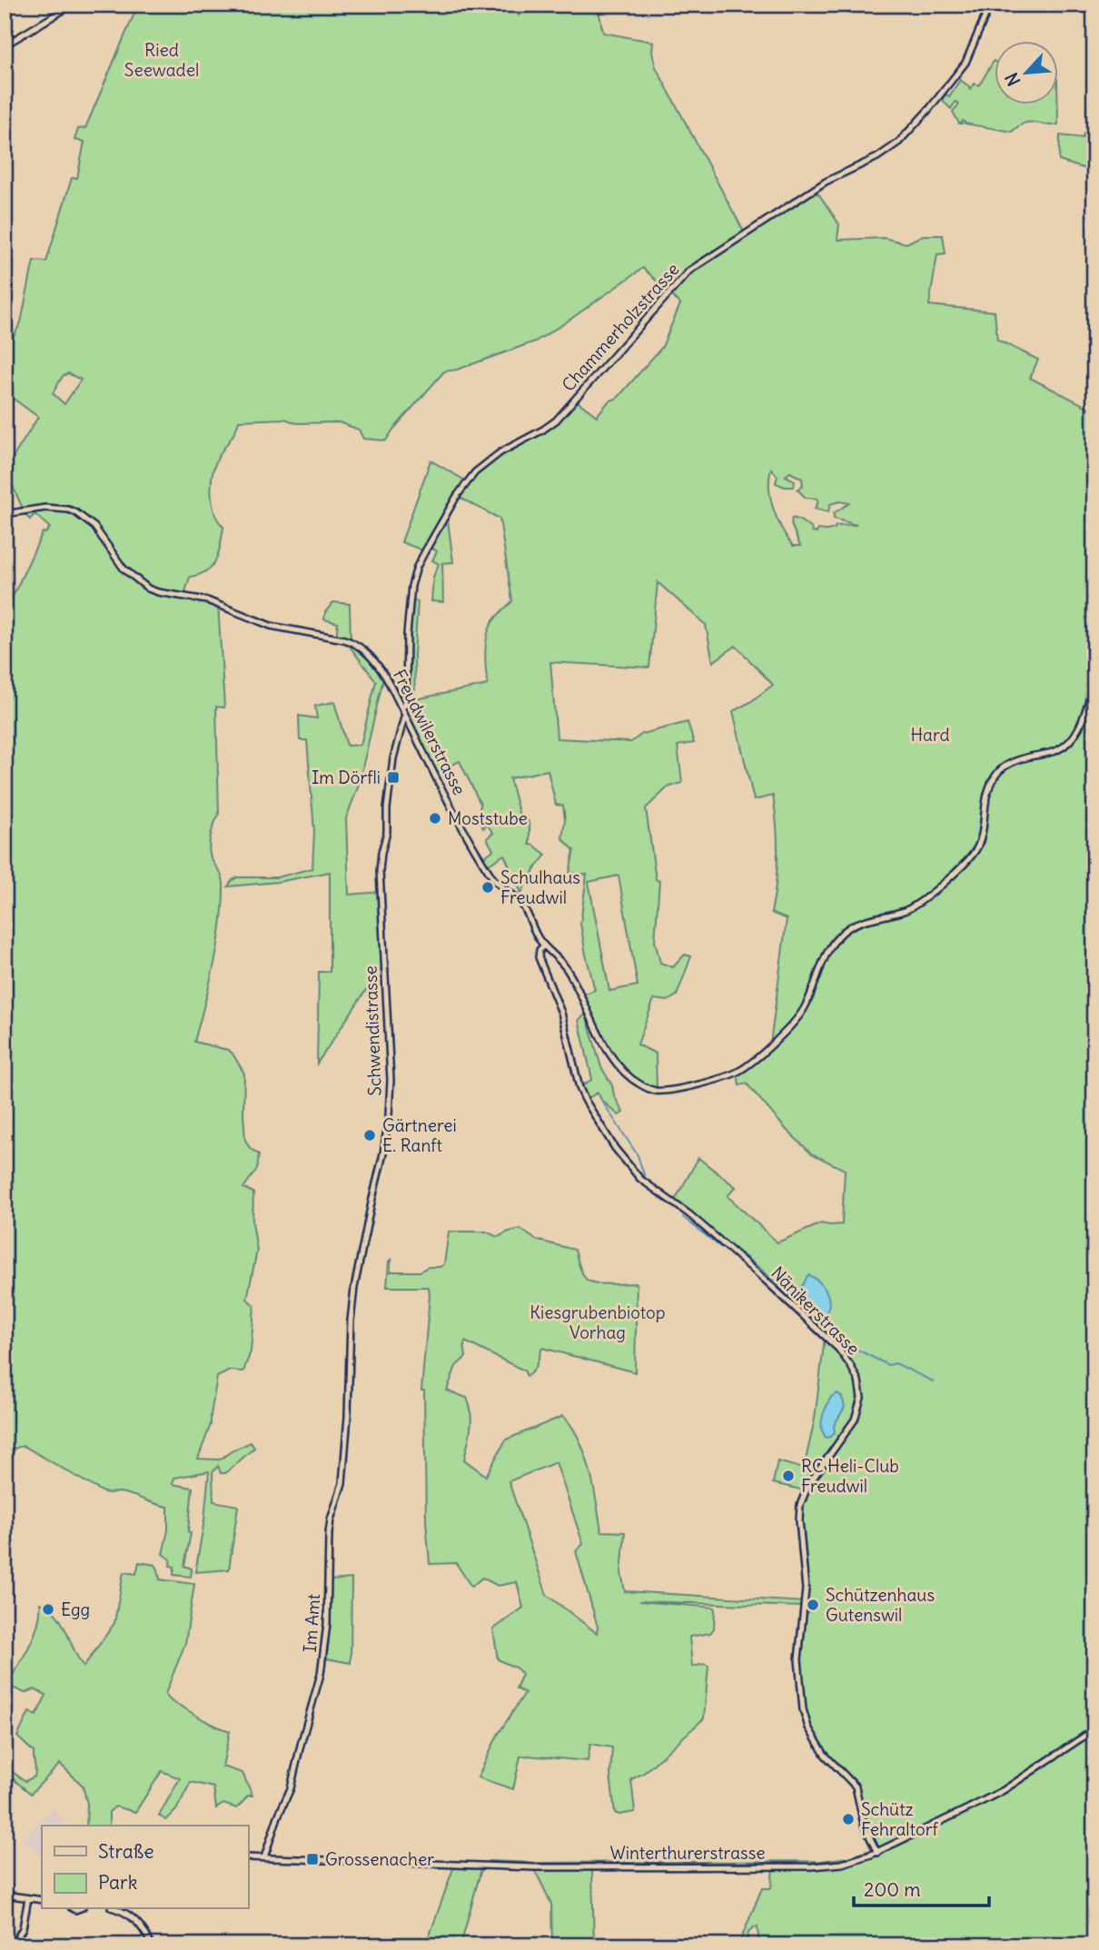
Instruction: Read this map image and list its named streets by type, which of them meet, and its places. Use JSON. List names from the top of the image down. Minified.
{"streets":{"street":["Chammerholzstrasse","Freudwilerstrasse","Schwendistrasse","Nänikerstrasse","Im Amt","Winterthurerstrasse"]},"crossings":[["Chammerholzstrasse","Freudwilerstrasse"],["Freudwilerstrasse","Schwendistrasse"],["Freudwilerstrasse","Nänikerstrasse"],["Schwendistrasse","Im Amt"],["Nänikerstrasse","Winterthurerstrasse"],["Im Amt","Winterthurerstrasse"]],"parks":["Ried Seewadel","Hard","Kiesgrubenbiotop Vorhag"],"places":{"transit":["Im Dörfli","Grossenacher"],"other":["Moststube","Schulhaus Freudwil","Gärtnerei E. Ranft","RC Heli-Club Freudwil","Schützenhaus Gutenswil","Egg","Schütz Fehraltorf"]},"legend":["Straße","Park"],"scale_bar":"200 m","north":"bottom left"}
